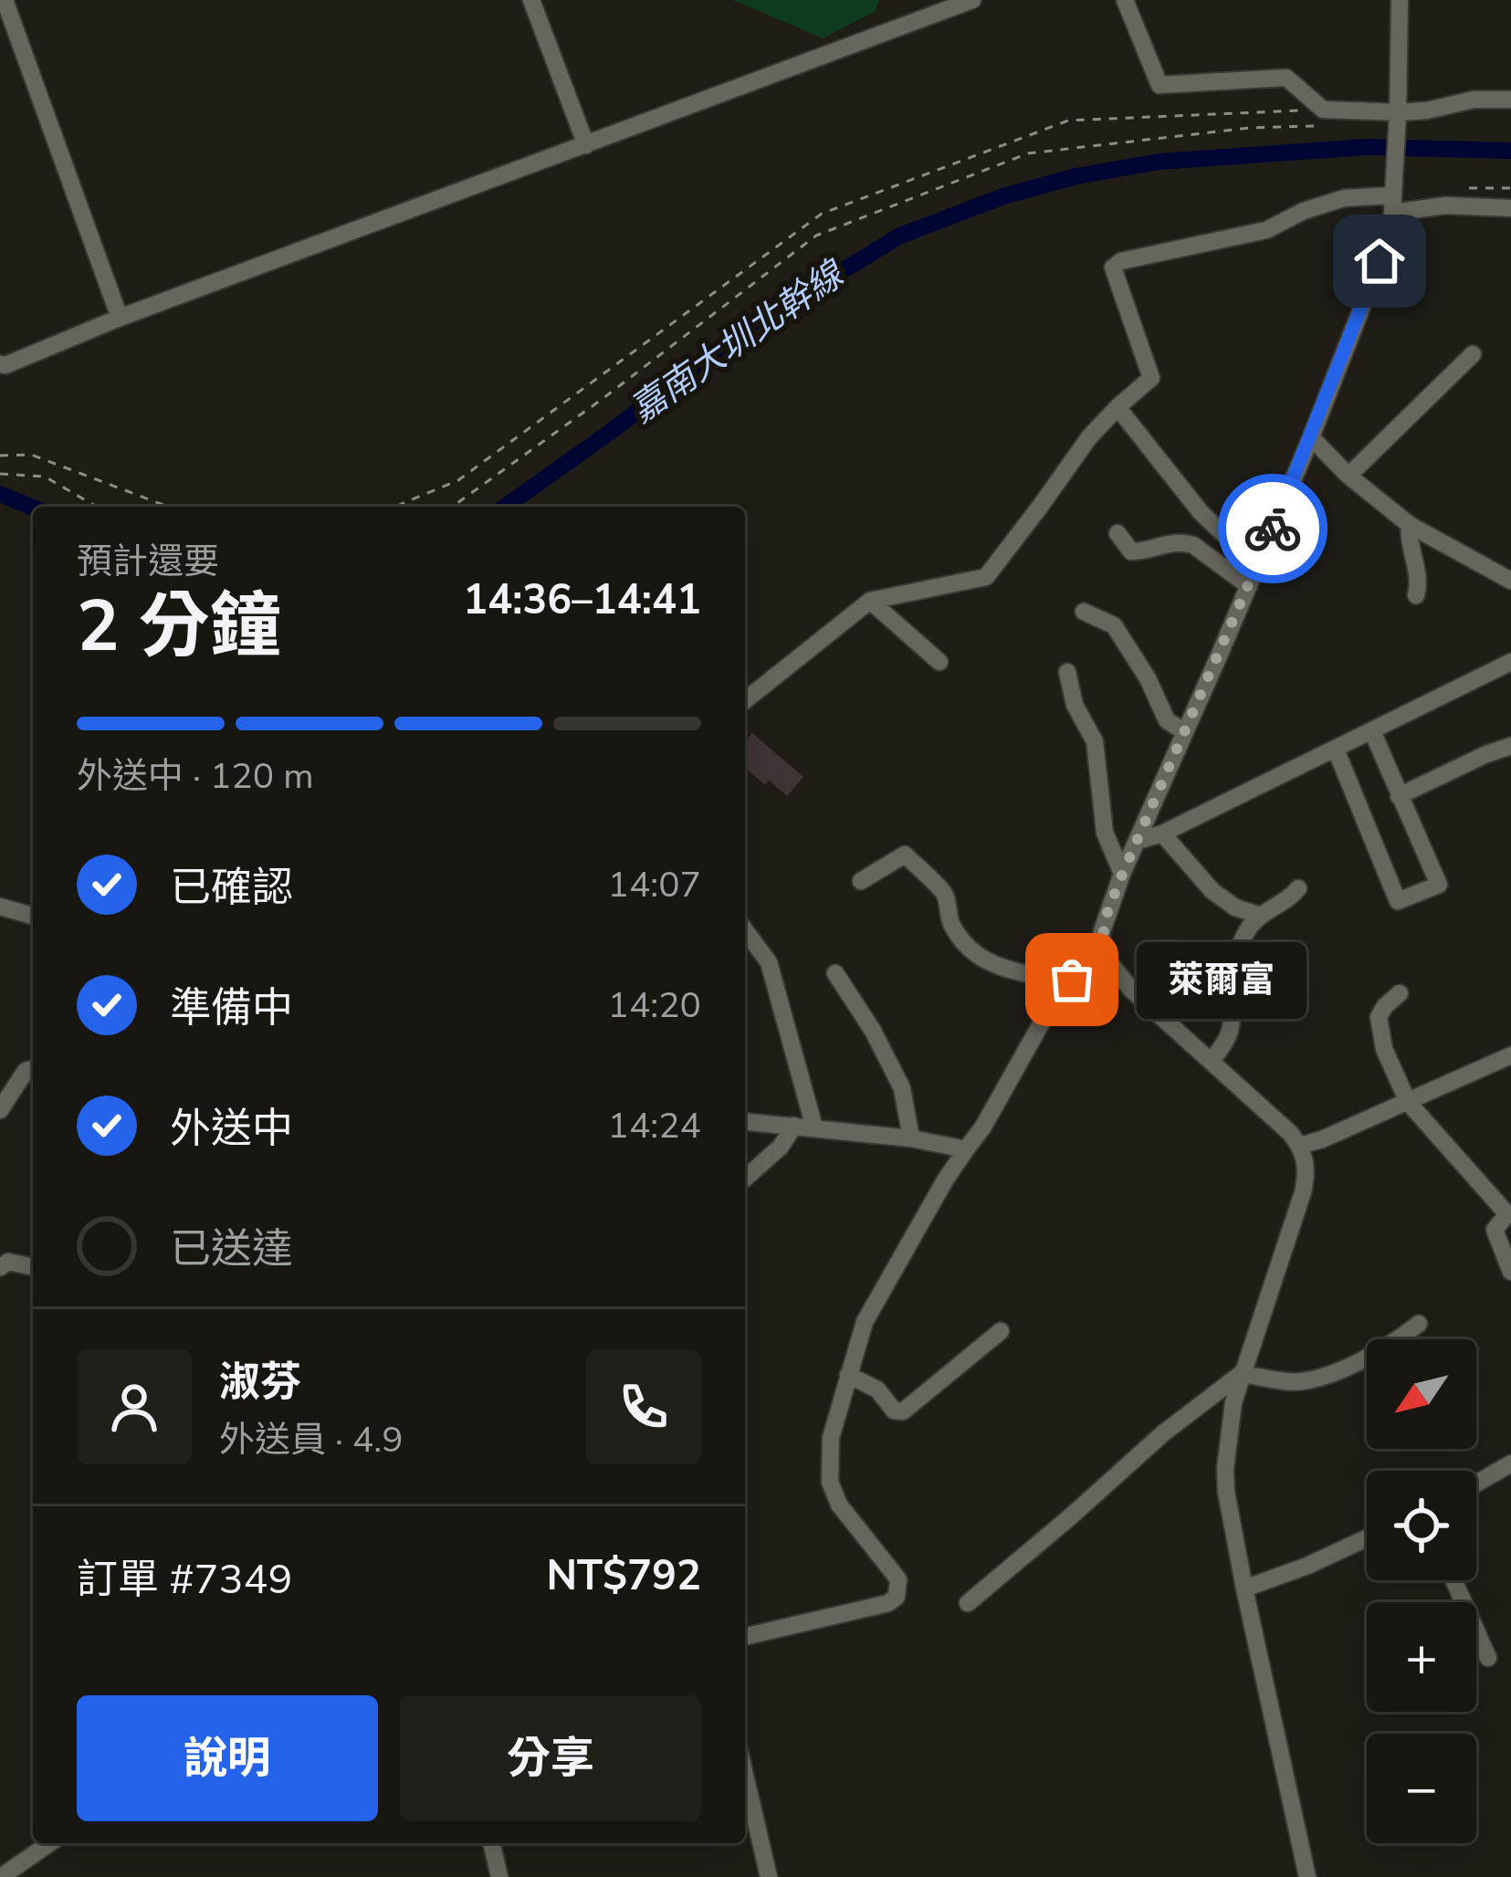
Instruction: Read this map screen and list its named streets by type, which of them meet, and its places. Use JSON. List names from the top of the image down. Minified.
{"water":["嘉南大圳北幹線"],"places":["萊爾富"],"north":"bottom left","page":{"heading":["2 分鐘","預計還要","14:36–14:41"],"panel":["淑芬","外送員 · 4.9","訂單 #7349","NT$792"],"bar":"外送中 · 120 m","list":[["已確認","14:07"],["準備中","14:20"],["外送中","14:24"],"已送達"],"bubble":"萊爾富","map_buttons":["+","−"],"buttons":["說明","分享"]}}
